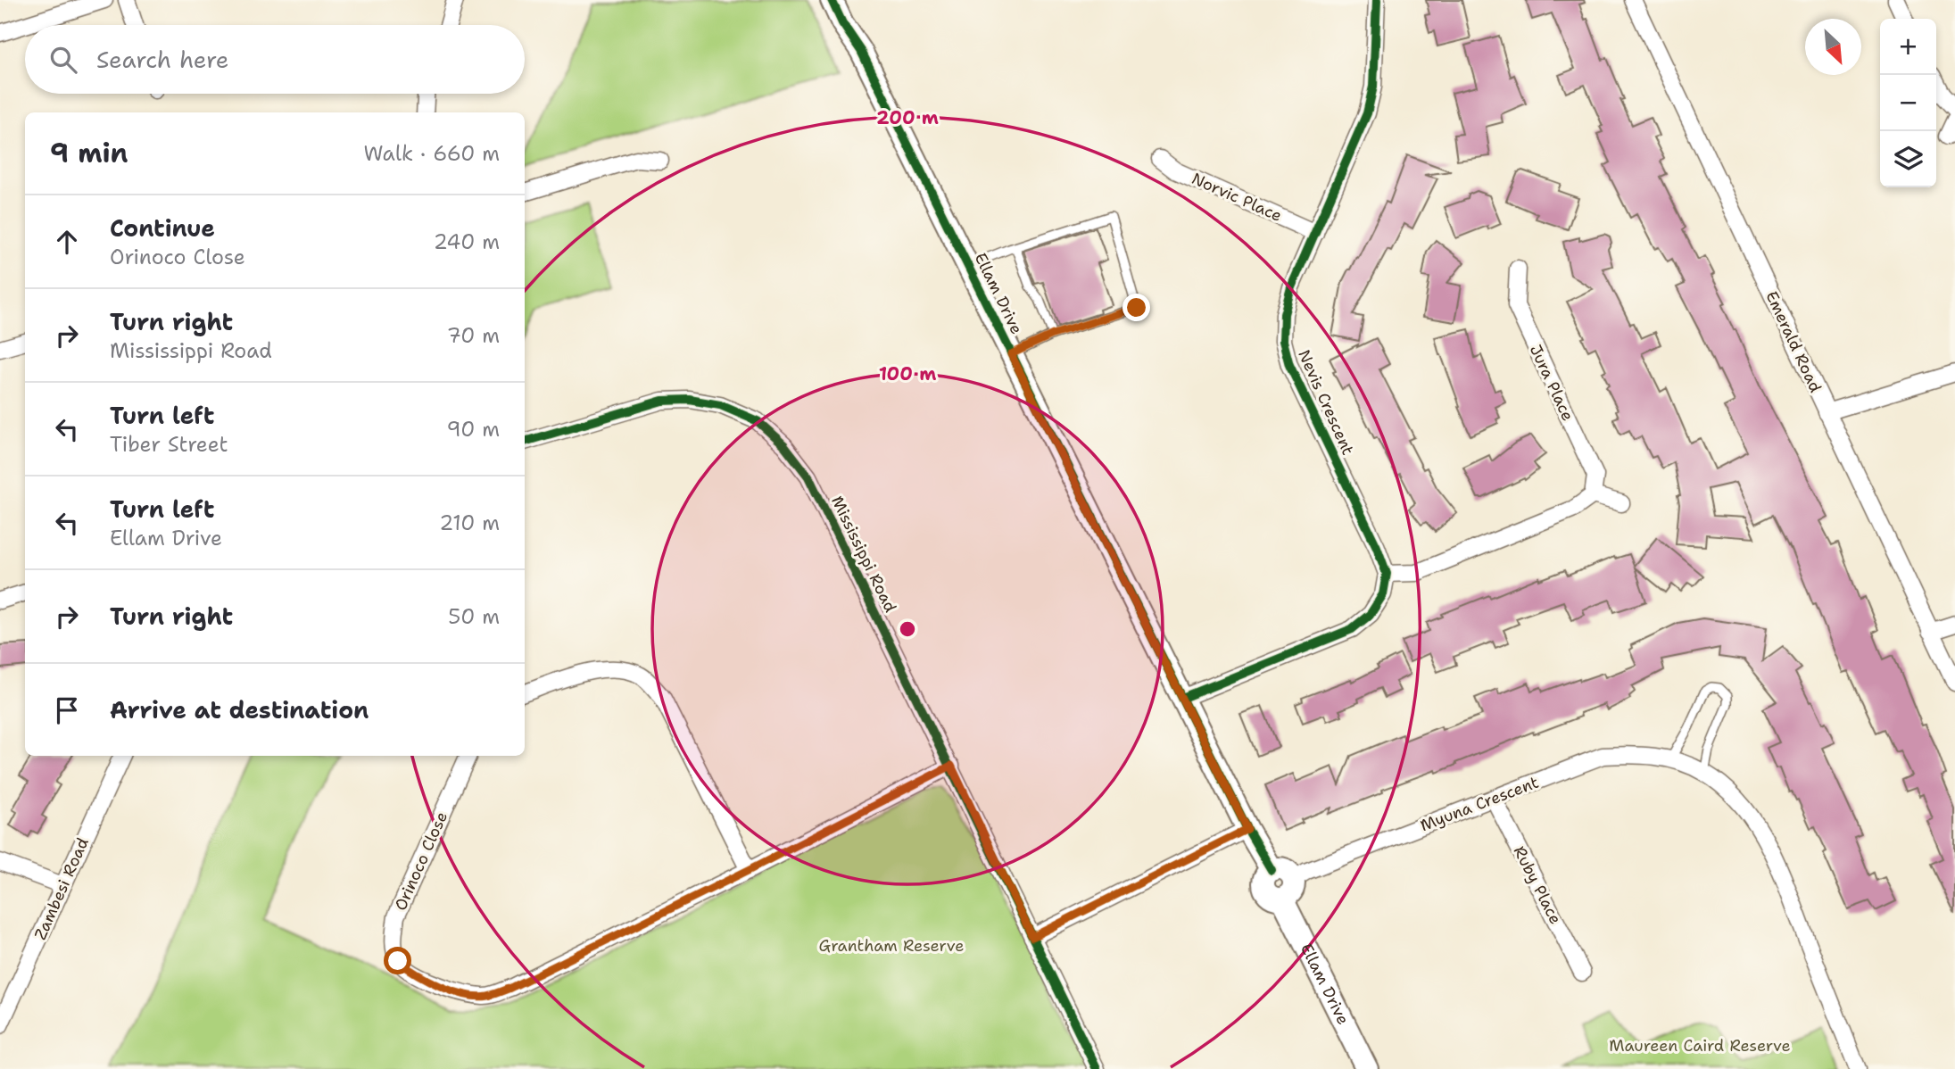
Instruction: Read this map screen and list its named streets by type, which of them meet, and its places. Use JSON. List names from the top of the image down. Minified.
{"streets":{"street":["Norvic Place","Ellam Drive","Emerald Road","Jura Place","Nevis Crescent","Mississippi Road","Myuna Crescent","Orinoco Close","Ruby Place","Zambesi Road"]},"crossings":[["Norvic Place","Nevis Crescent"],["Ellam Drive","Myuna Crescent"],["Mississippi Road","Orinoco Close"],["Myuna Crescent","Ruby Place"]],"parks":["Grantham Reserve","Maureen Caird Reserve"],"north":"bottom right","page":{"map_buttons":["+","−"],"search":"Search here","heading":["9 min","Walk · 660 m"],"list":[["Continue","Orinoco Close","240 m"],["Turn right","Mississippi Road","70 m"],["Turn left","Tiber Street","90 m"],["Turn left","Ellam Drive","210 m"],["Turn right","50 m"],"Arrive at destination"]},"rings":["200 m","100 m"]}
